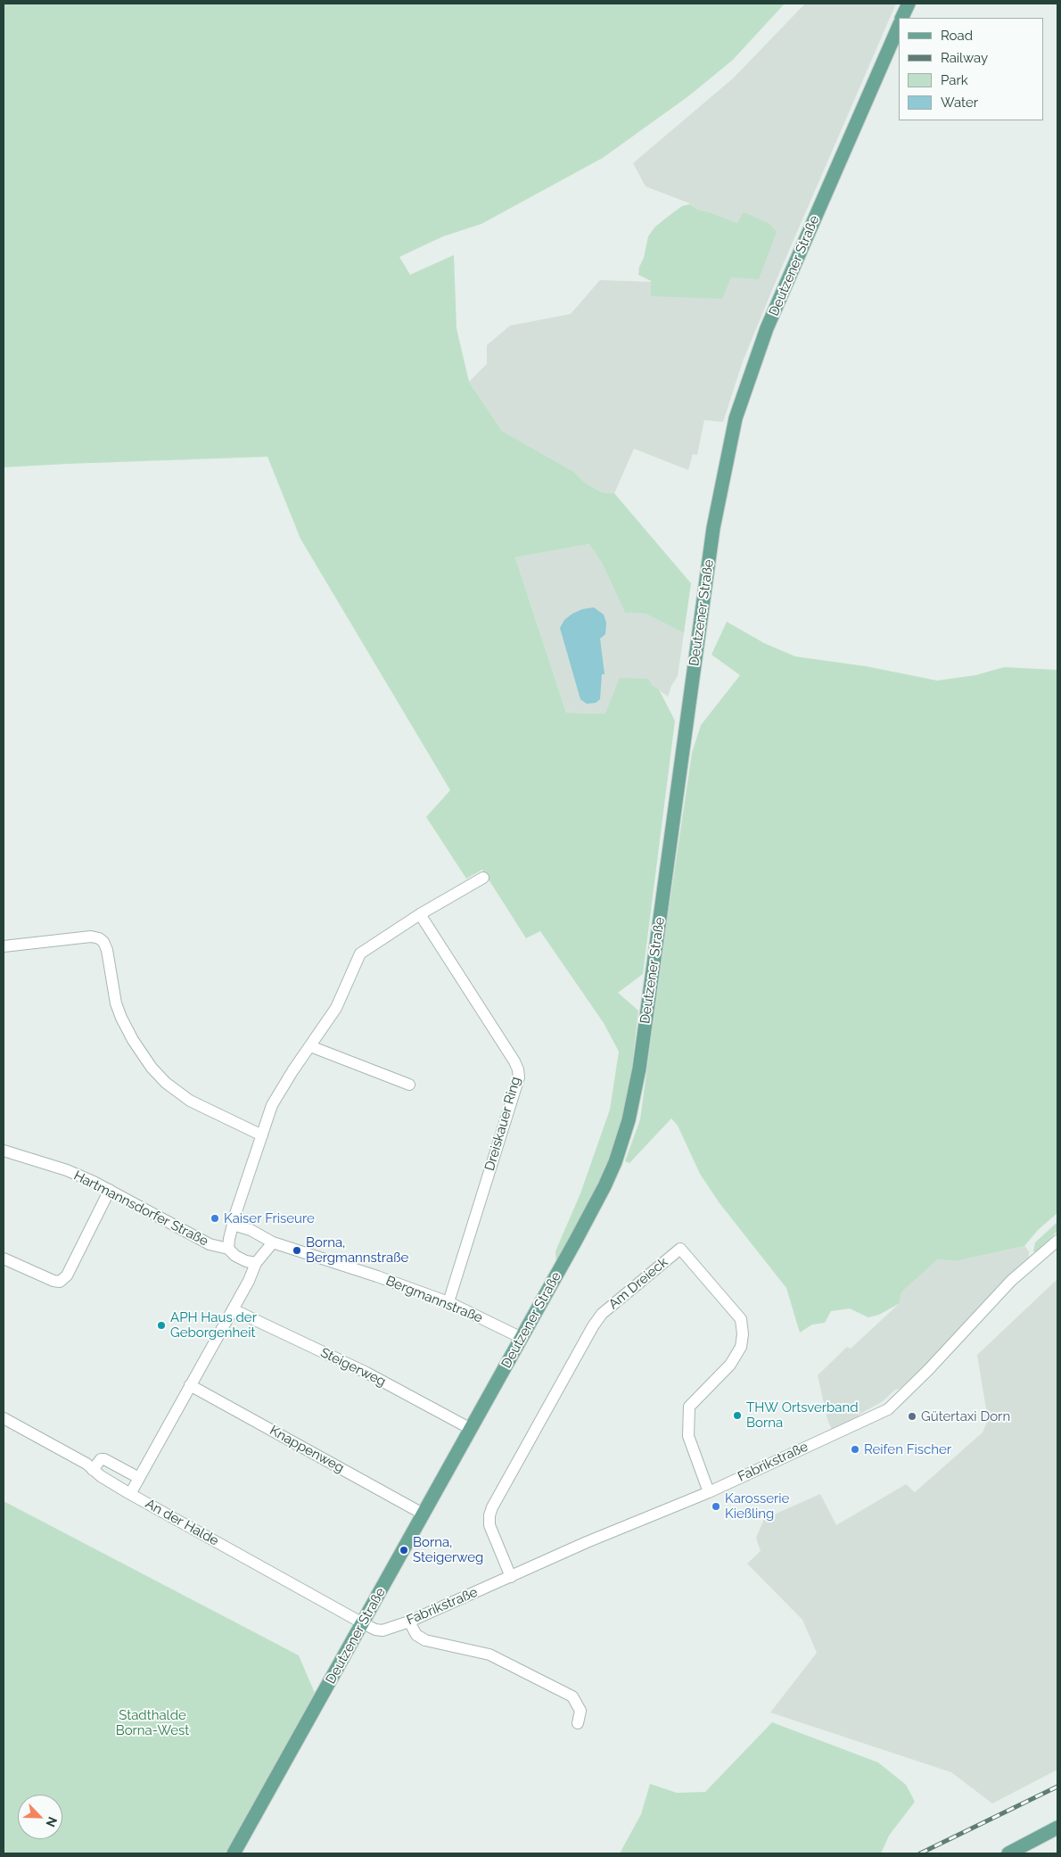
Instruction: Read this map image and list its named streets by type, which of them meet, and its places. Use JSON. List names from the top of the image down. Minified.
{"streets":{"main road":["Deutzener Straße"],"street":["Dreiskauer Ring","Hartmannsdorfer Straße","Am Dreieck","Bergmannstraße","Steigerweg","Knappenweg","Fabrikstraße","An der Halde"]},"crossings":[["Deutzener Straße","Bergmannstraße"],["Deutzener Straße","Steigerweg"],["Deutzener Straße","Knappenweg"],["Deutzener Straße","Fabrikstraße"],["Deutzener Straße","An der Halde"],["Dreiskauer Ring","Bergmannstraße"],["Am Dreieck","Fabrikstraße"],["Fabrikstraße","An der Halde"]],"parks":["Stadthalde Borna-West"],"places":["Kaiser Friseure","Borna, Bergmannstraße","APH Haus der Geborgenheit","THW Ortsverband Borna","Gütertaxi Dorn","Reifen Fischer","Karosserie Kießling","Borna, Steigerweg"],"legend":["Road","Railway","Park","Water"],"north":"bottom right"}
